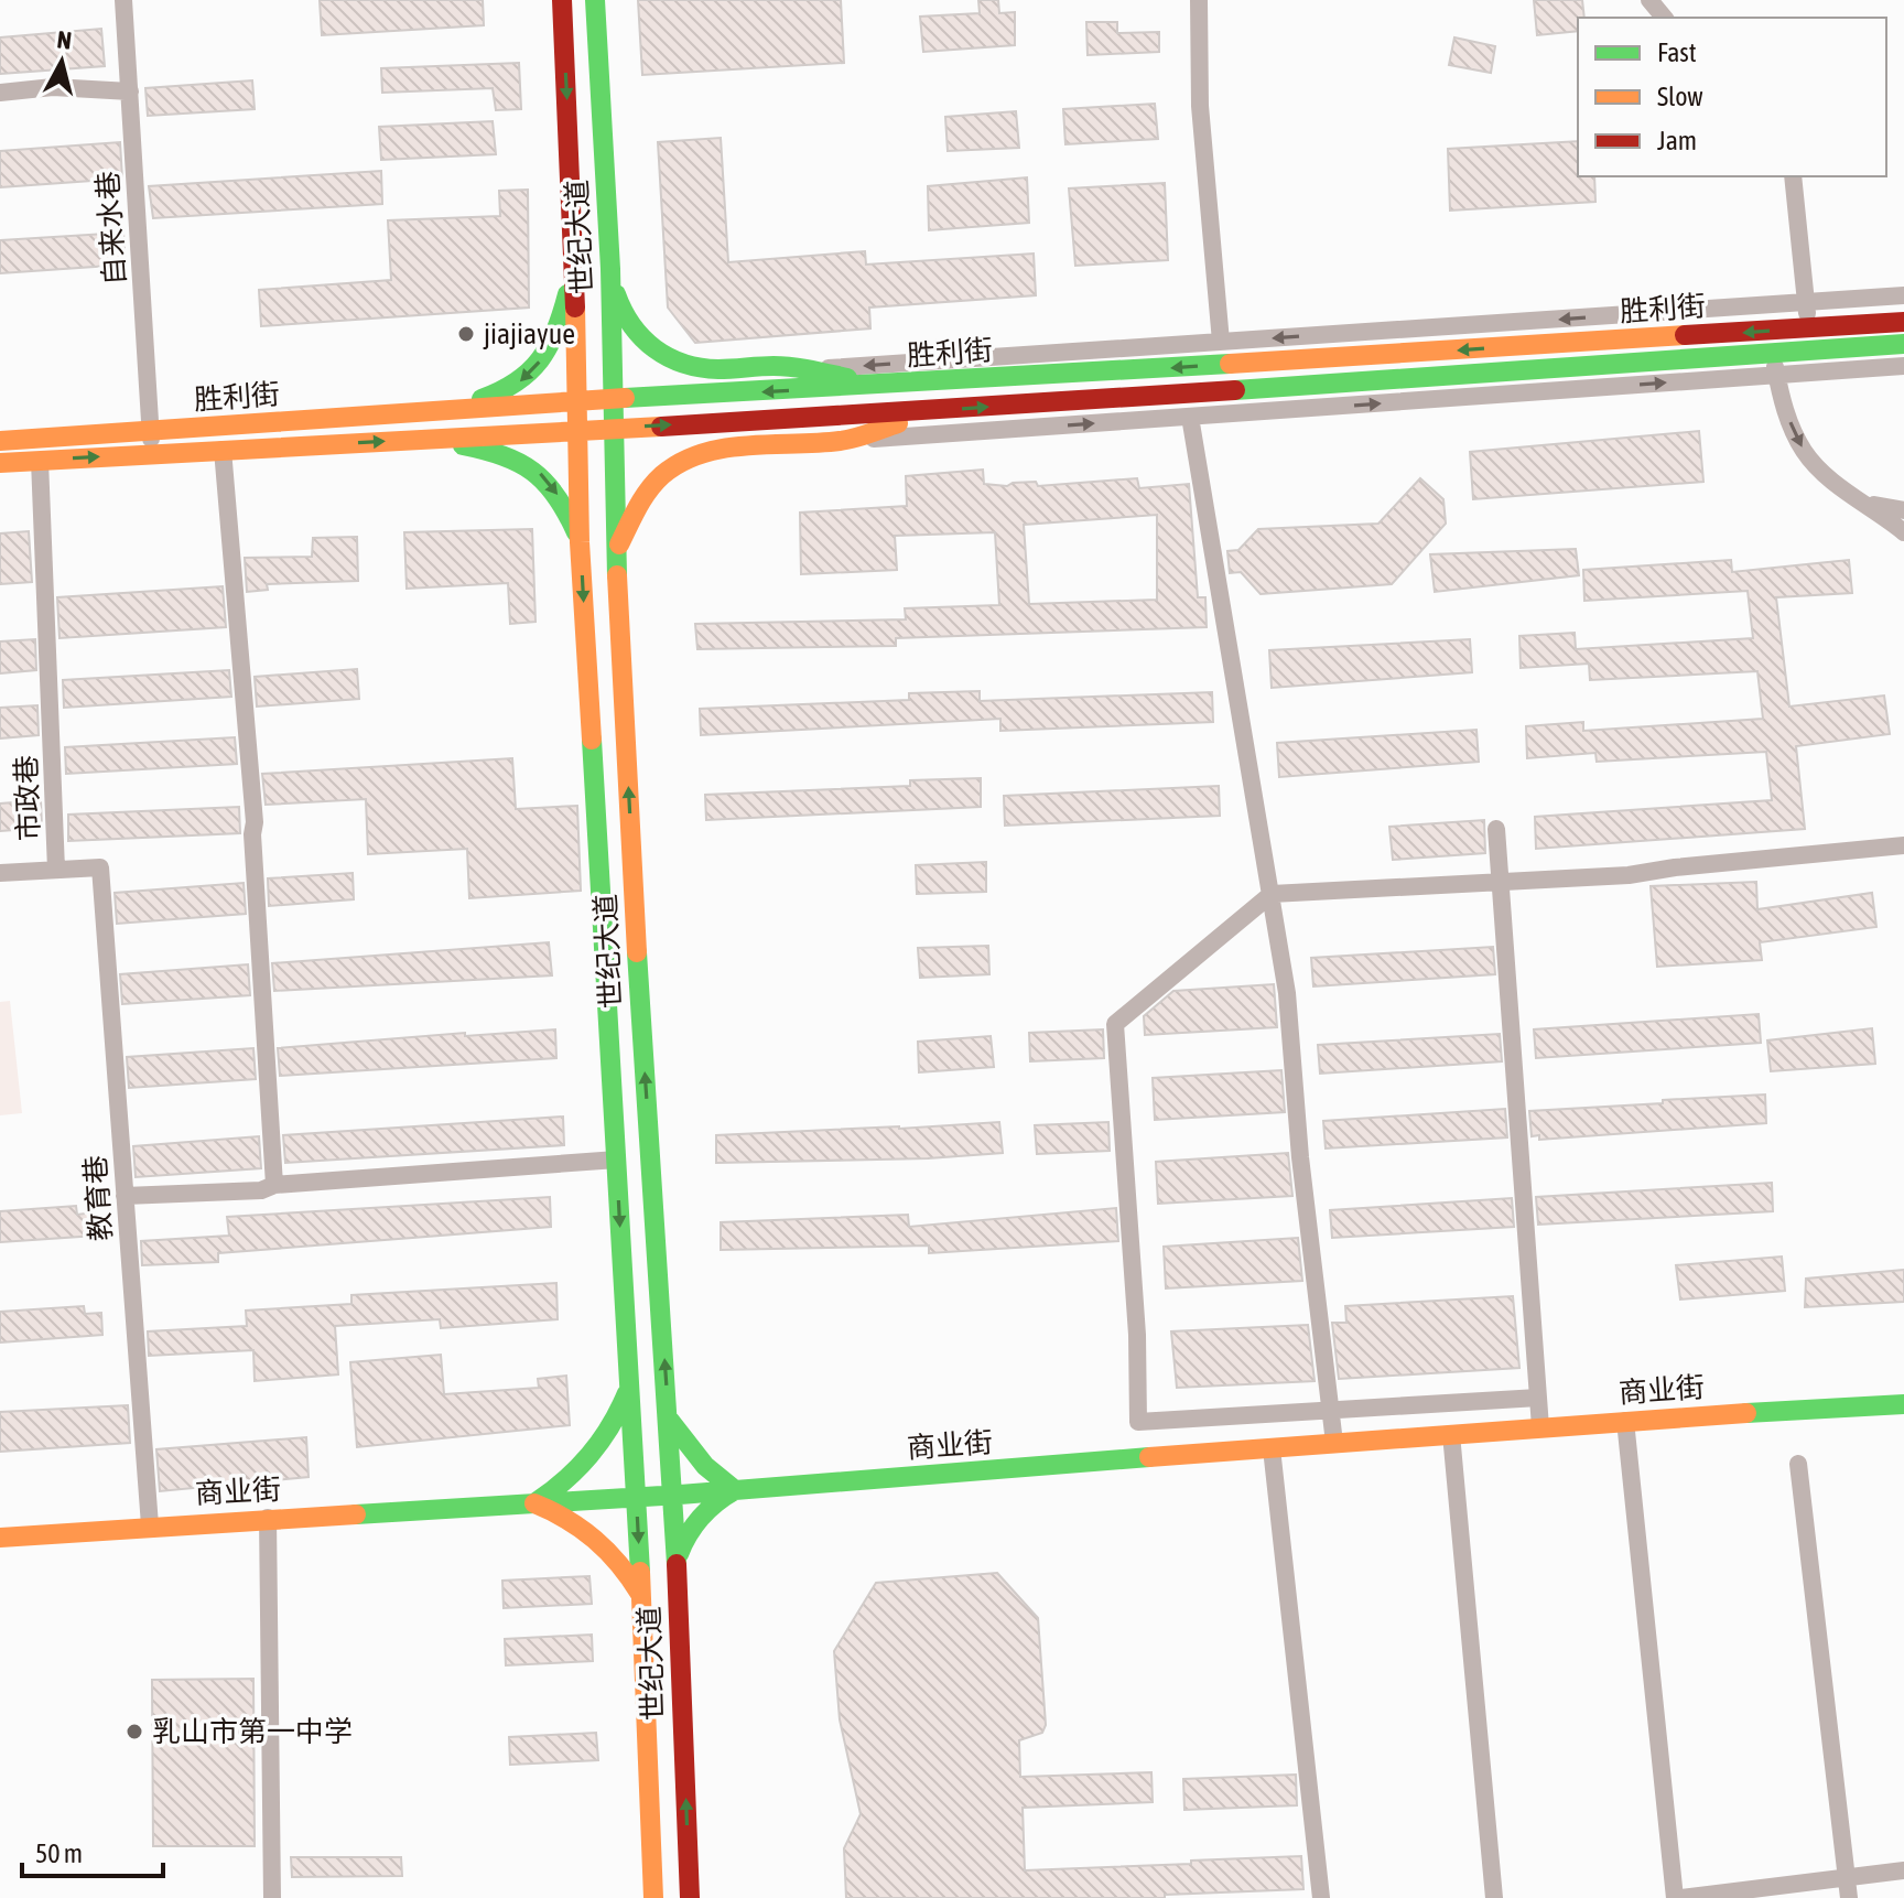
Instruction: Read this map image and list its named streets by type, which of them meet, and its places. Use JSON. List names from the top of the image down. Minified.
{"streets":{"main road":["世纪大道","胜利街","商业街"],"street":["自来水巷","市政巷","教育巷"]},"crossings":[["自来水巷","胜利街"],["世纪大道","胜利街"],["世纪大道","商业街"],["胜利街","市政巷"],["市政巷","教育巷"],["教育巷","商业街"]],"places":["jiajiayue","乳山市第一中学"],"legend":["Fast","Slow","Jam"],"scale_bar":"50 m","north":"top"}
